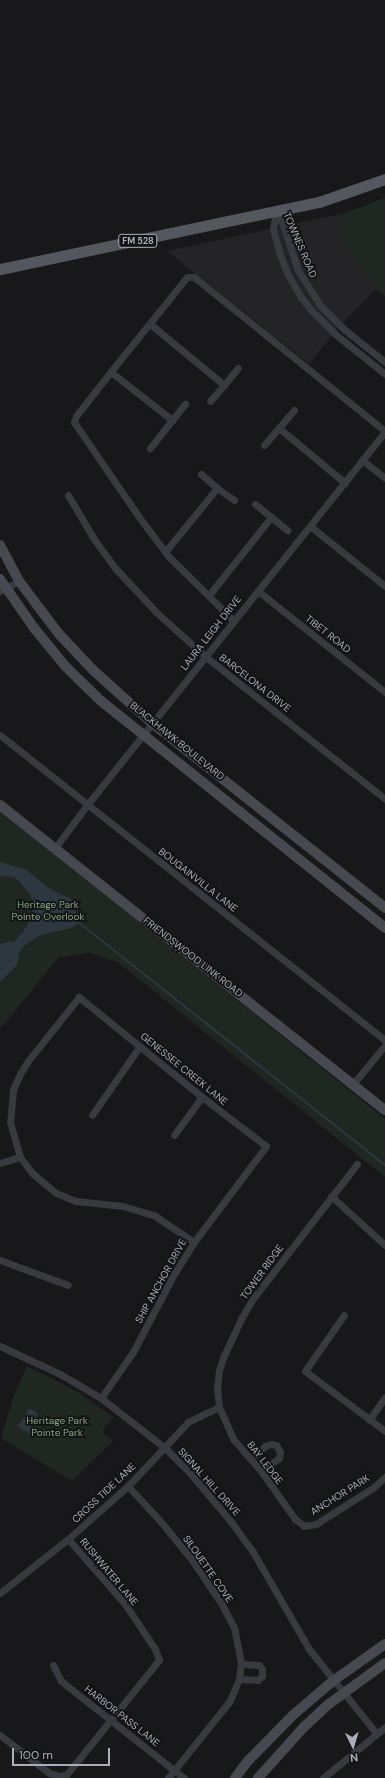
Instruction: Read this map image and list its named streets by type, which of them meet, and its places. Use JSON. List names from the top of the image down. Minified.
{"streets":{"main road":["FM 528","BLACKHAWK BOULEVARD","FRIENDSWOOD LINK ROAD"],"street":["TOWNES ROAD","LAURA LEIGH DRIVE","TIBET ROAD","BARCELONA DRIVE","BOUGAINVILLA LANE","GENESSEE CREEK LANE","TOWER RIDGE","SHIP ANCHOR DRIVE","BAY LEDGE","SIGNAL HILL DRIVE","CROSS TIDE LANE","ANCHOR PARK","SILOUETTE COVE","RUSHWATER LANE","HARBOR PASS LANE"]},"crossings":[["FM 528","TOWNES ROAD"],["LAURA LEIGH DRIVE","TIBET ROAD"],["LAURA LEIGH DRIVE","BARCELONA DRIVE"],["LAURA LEIGH DRIVE","BLACKHAWK BOULEVARD"],["LAURA LEIGH DRIVE","BOUGAINVILLA LANE"],["LAURA LEIGH DRIVE","FRIENDSWOOD LINK ROAD"],["GENESSEE CREEK LANE","SHIP ANCHOR DRIVE"],["TOWER RIDGE","BAY LEDGE"],["TOWER RIDGE","CROSS TIDE LANE"],["SHIP ANCHOR DRIVE","SIGNAL HILL DRIVE"],["BAY LEDGE","CROSS TIDE LANE"],["BAY LEDGE","ANCHOR PARK"],["SIGNAL HILL DRIVE","CROSS TIDE LANE"],["CROSS TIDE LANE","SILOUETTE COVE"],["CROSS TIDE LANE","RUSHWATER LANE"],["SILOUETTE COVE","HARBOR PASS LANE"],["RUSHWATER LANE","HARBOR PASS LANE"]],"parks":["Heritage Park Pointe Overlook","Heritage Park Pointe Park"],"scale_bar":"100 m","north":"bottom"}
